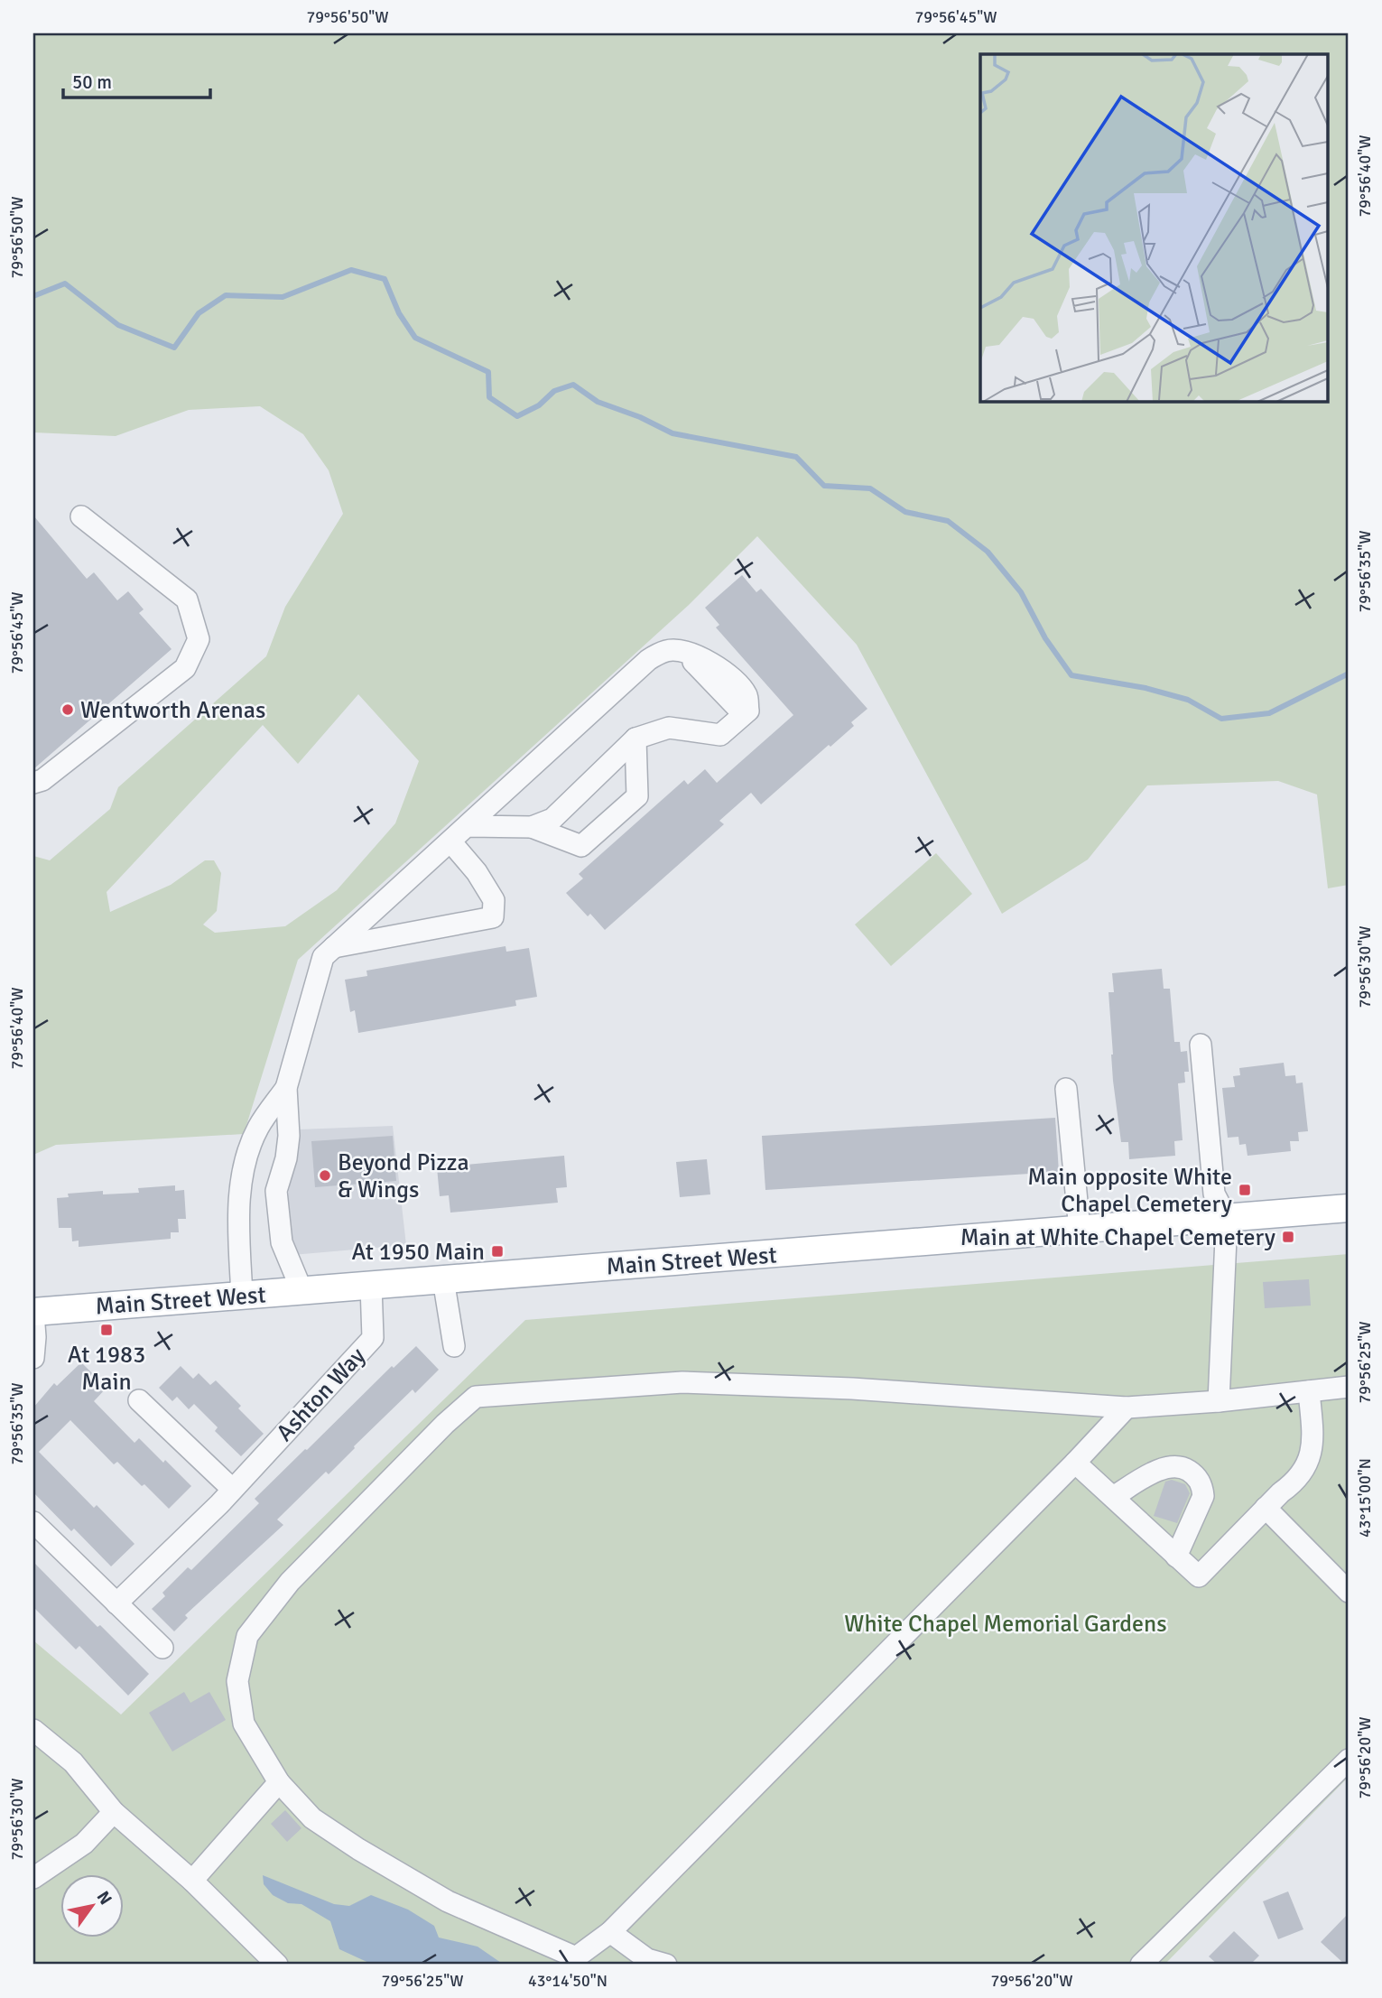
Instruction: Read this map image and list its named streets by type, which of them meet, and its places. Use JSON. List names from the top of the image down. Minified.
{"streets":{"main road":["Main Street West"],"lane":["Ashton Way"]},"crossings":[["Main Street West","Ashton Way"]],"parks":["White Chapel Memorial Gardens"],"places":{"other":["Wentworth Arenas","Beyond Pizza & Wings"],"transit":["Main opposite White Chapel Cemetery","Main at White Chapel Cemetery","At 1950 Main","At 1983 Main"]},"scale_bar":"50 m","north":"top right","coordinates":["79°56'50\"W","79°56'45\"W","79°56'40\"W","79°56'35\"W","79°56'30\"W","79°56'25\"W","43°15'00\"N","79°56'20\"W","43°14'50\"N"]}
